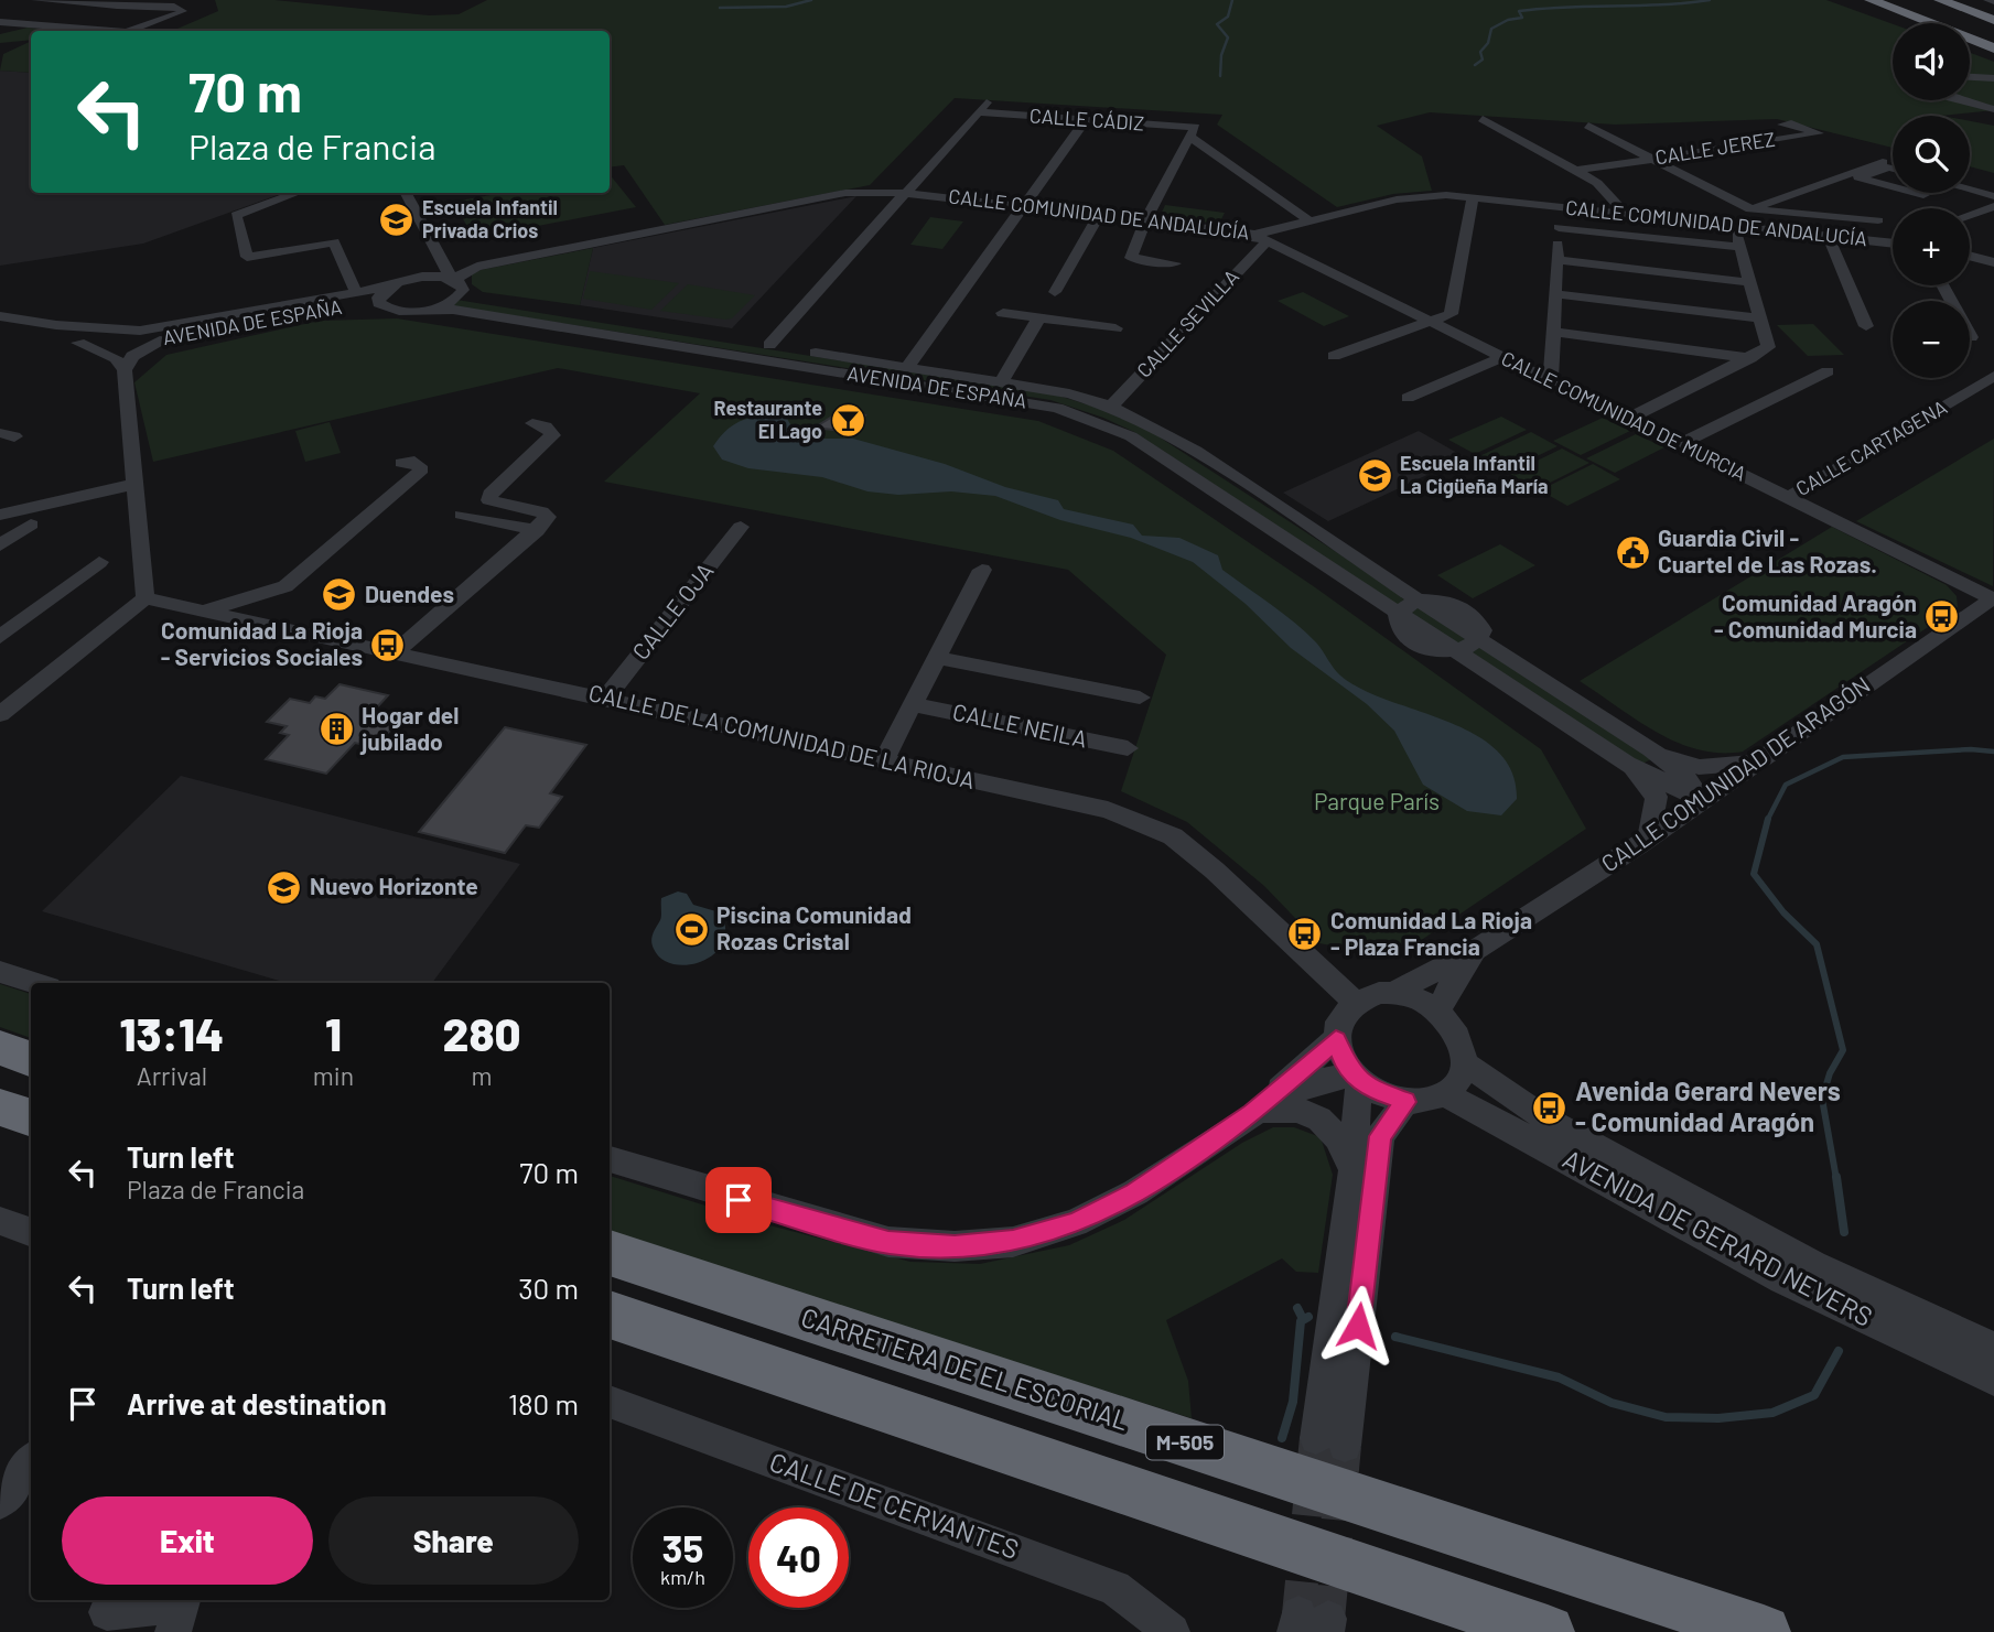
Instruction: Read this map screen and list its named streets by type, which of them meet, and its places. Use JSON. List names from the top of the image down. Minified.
{"streets":{"highway":["CARRETERA DE EL ESCORIAL","M-505"],"street":["CALLE CÁDIZ","CALLE JEREZ","CALLE COMUNIDAD DE ANDALUCÍA","AVENIDA DE ESPAÑA","CALLE SEVILLA","CALLE COMUNIDAD DE MURCIA","CALLE CARTAGENA","CALLE OJA","CALLE NEILA","CALLE DE LA COMUNIDAD DE LA RIOJA","CALLE COMUNIDAD DE ARAGÓN","AVENIDA DE GERARD NEVERS","CALLE DE CERVANTES"]},"crossings":[["CALLE CÁDIZ","CALLE COMUNIDAD DE ANDALUCÍA"],["CALLE COMUNIDAD DE ANDALUCÍA","AVENIDA DE ESPAÑA"],["CALLE COMUNIDAD DE ANDALUCÍA","CALLE SEVILLA"],["CALLE COMUNIDAD DE ANDALUCÍA","CALLE COMUNIDAD DE MURCIA"],["AVENIDA DE ESPAÑA","CALLE SEVILLA"],["AVENIDA DE ESPAÑA","CALLE COMUNIDAD DE ARAGÓN"],["CALLE SEVILLA","CALLE COMUNIDAD DE MURCIA"],["CALLE COMUNIDAD DE MURCIA","CALLE CARTAGENA"],["CALLE COMUNIDAD DE MURCIA","CALLE COMUNIDAD DE ARAGÓN"],["CALLE OJA","CALLE DE LA COMUNIDAD DE LA RIOJA"],["CALLE DE LA COMUNIDAD DE LA RIOJA","CALLE COMUNIDAD DE ARAGÓN"],["CALLE DE LA COMUNIDAD DE LA RIOJA","AVENIDA DE GERARD NEVERS"],["CALLE COMUNIDAD DE ARAGÓN","AVENIDA DE GERARD NEVERS"]],"parks":["Parque París"],"places":{"school or university":["Escuela Infantil Privada Crios","Escuela Infantil La Cigüeña María","Duendes","Nuevo Horizonte"],"bar":["Restaurante El Lago"],"public building":["Guardia Civil - Cuartel de Las Rozas."],"bus stop":["Comunidad Aragón - Comunidad Murcia","Comunidad La Rioja - Servicios Sociales","Comunidad La Rioja - Plaza Francia","Avenida Gerard Nevers - Comunidad Aragón"],"building":["Hogar del jubilado"],"sports":["Piscina Comunidad Rozas Cristal"]},"page":{"map_buttons":["+","−"],"turn":["70 m","Plaza de Francia"],"eta":["13:14","Arrival","1","min","280","m"],"list":[{"name":"Turn left","note":"Plaza de Francia","value":"70 m"},{"name":"Turn left","value":"30 m"},{"name":"Arrive at destination","value":"180 m"}],"buttons":["Exit","Share"],"speed":"35 km/h","limit":"40"}}
